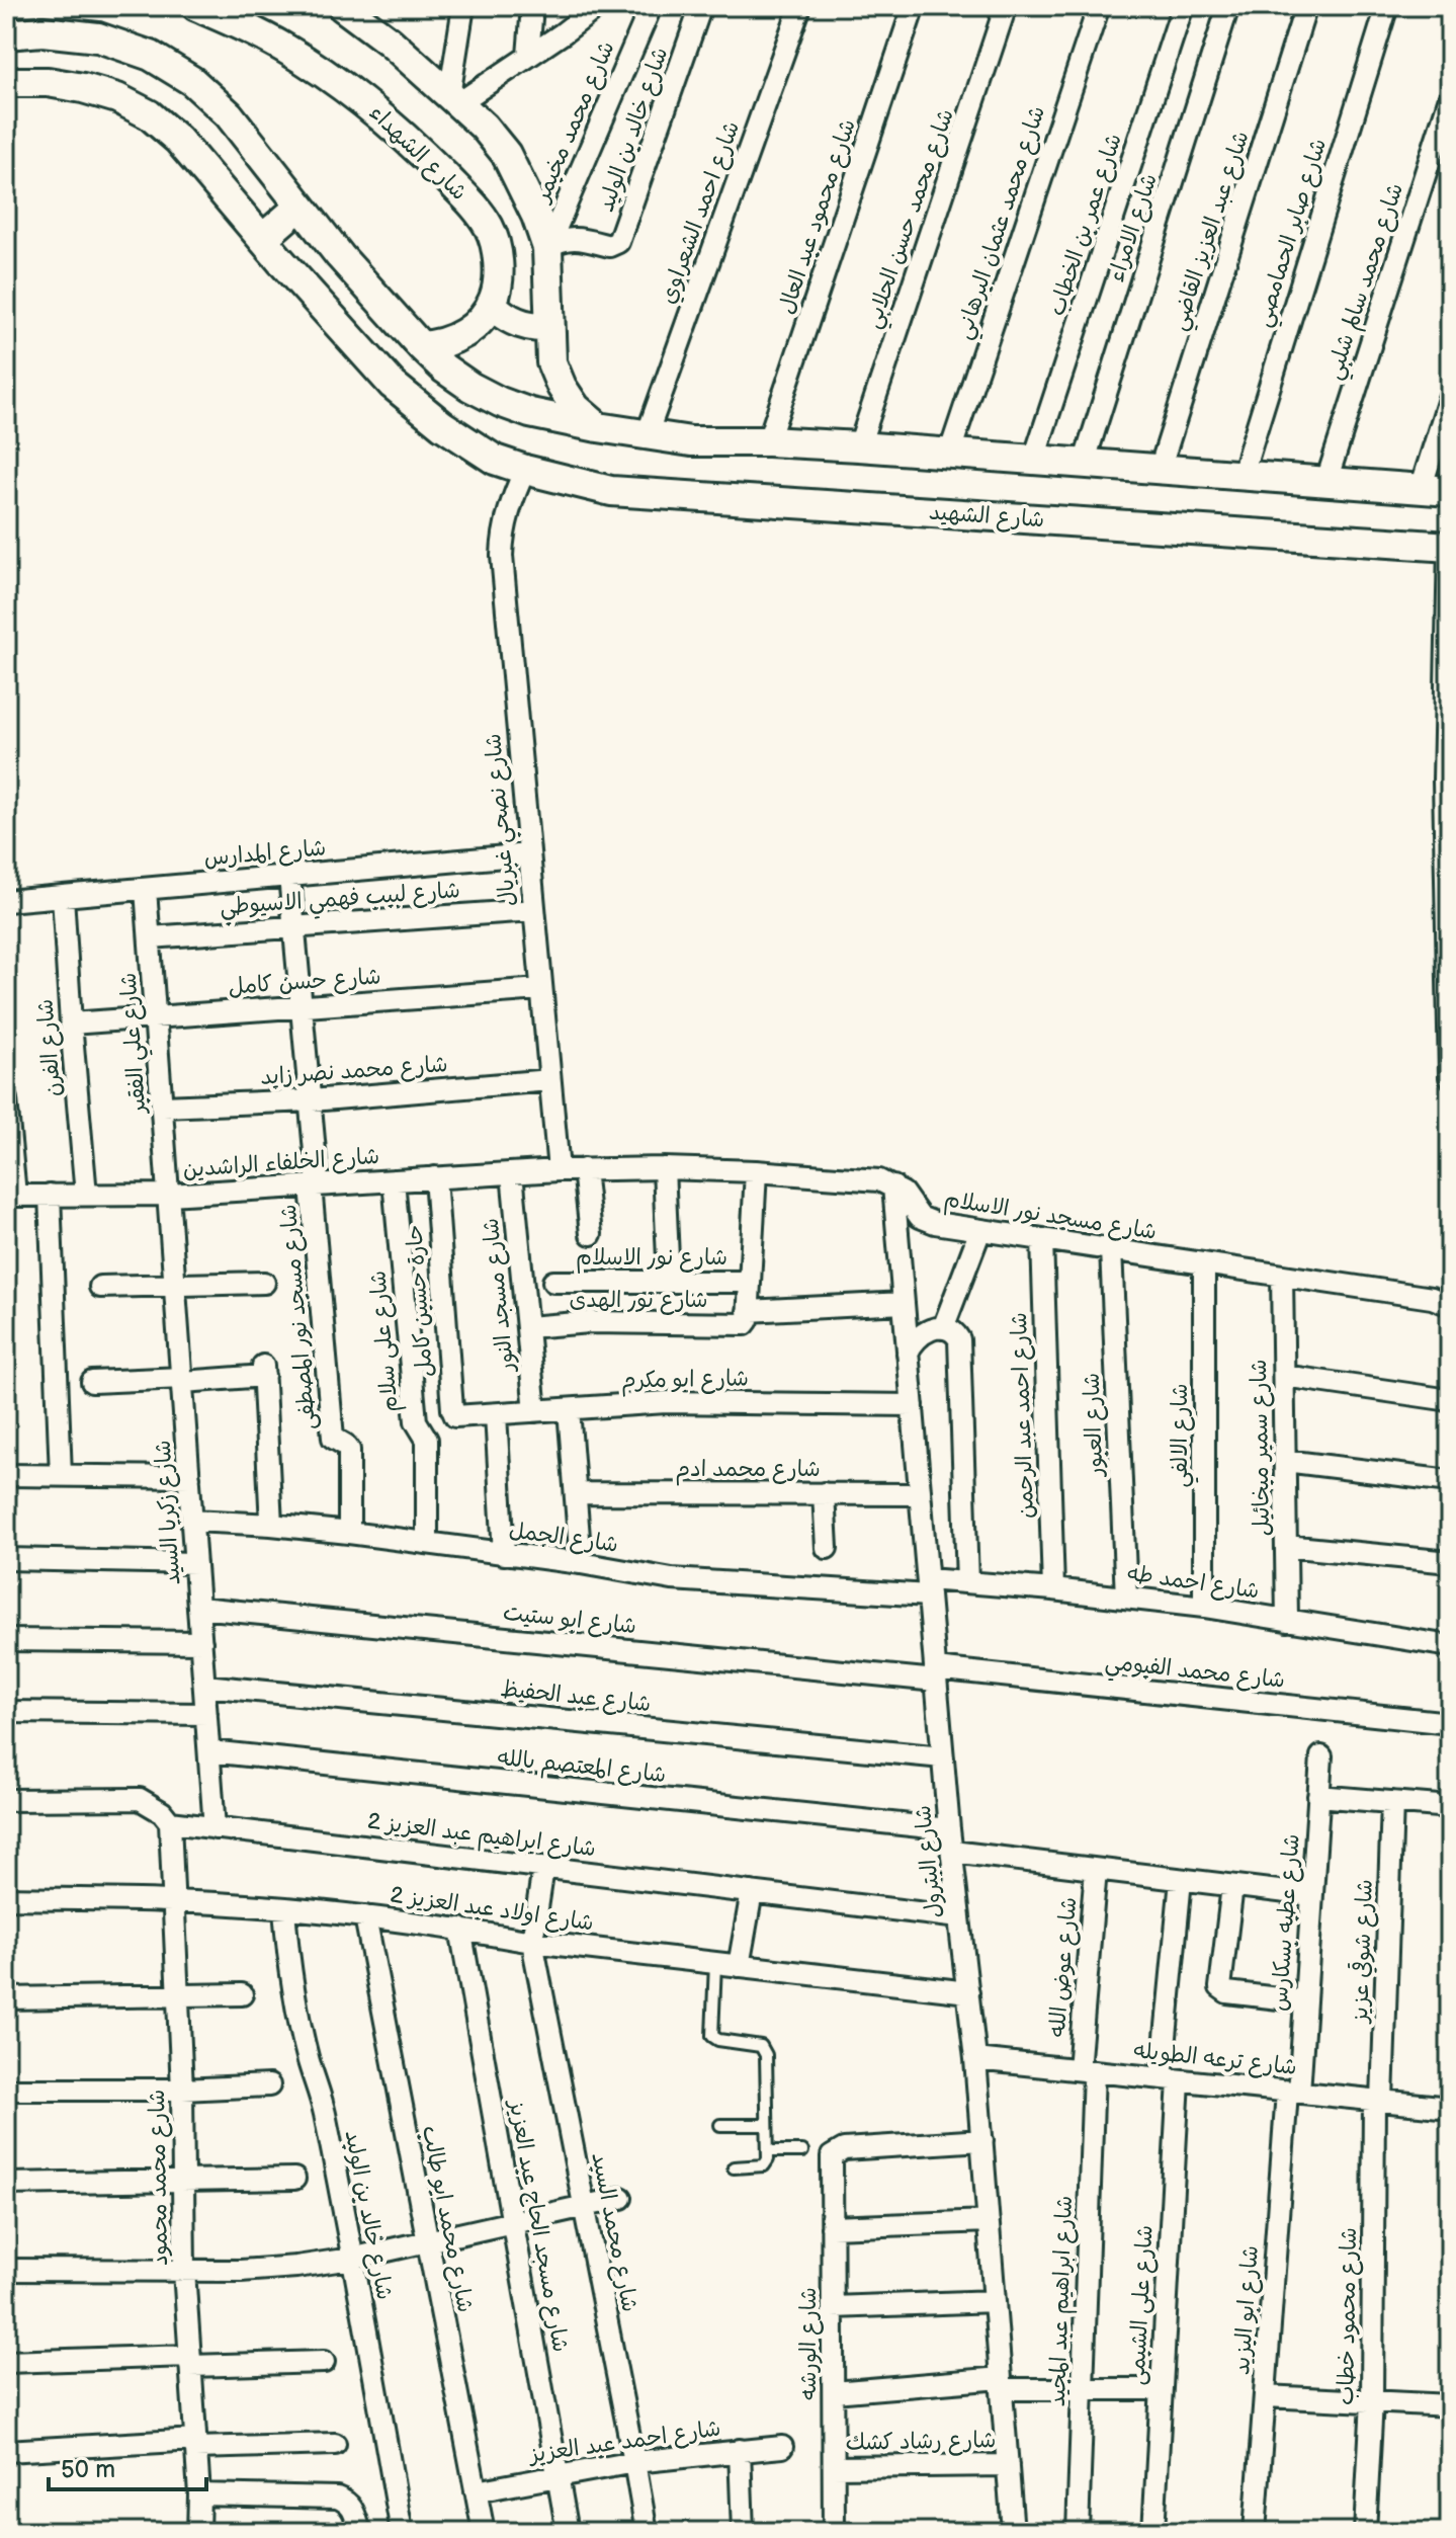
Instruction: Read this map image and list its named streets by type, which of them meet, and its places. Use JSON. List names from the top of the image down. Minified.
{"streets":{"street":["شارع محمد مخيمر","شارع خالد بن الوليد","شارع الشهداء","شارع احمد الشعراوي","شارع محمود عبد العال","شارع محمد حسن الحلابي","شارع محمد عثمان البرهاني","شارع عمر بن الخطاب","شارع الامراء","شارع عبد العزيز القاضي","شارع صابر الحمامصي","شارع محمد سالم شلبي","شارع الشهيد","شارع نصحي غبريال","شارع المدارس","شارع لبيب فهمي الاسيوطي","شارع حسن كامل","شارع علي الفقير","شارع الفرن","شارع محمد نصر زايد","شارع الخلفاء الراشدين","شارع مسجد نور الاسلام","شارع نور الاسلام","شارع مسجد النور","شارع نور الهدى","حارة حسين كامل","شارع مسجد نور المصطفى","شارع على سلام","شارع ابو مكرم","شارع احمد عبد الرحمن","شارع العبور","شارع الالفي","شارع سمير ميخائيل","شارع محمد ادم","شارع زكريا السيد","شارع الجمل","شارع احمد طه","شارع ابو ستيت","شارع محمد الفيومي","شارع عبد الحفيظ","شارع المعتصم بالله","شارع ابراهيم عبد العزيز 2","شارع البترول","شارع اولاد عبد العزيز 2","شارع عطيه بسكارس","شارع شوقي عزيز","شارع عوض الله","شارع ترعه الطويله","شارع محمد محمود","شارع محمد ابو طالب","شارع مسجد الحاج عبد العزيز","شارع محمد السيد","شارع ابراهيم عبد المجيد","شارع على الشيمى","شارع ابو اليزيد","شارع محمود خطاب","شارع الورشه","شارع احمد عبد العزيز","شارع رشاد كشك"]},"crossings":[["شارع محمد مخيمر","شارع خالد بن الوليد"],["شارع خالد بن الوليد","شارع اولاد عبد العزيز 2"],["شارع الشهيد","شارع نصحي غبريال"],["شارع نصحي غبريال","شارع المدارس"],["شارع نصحي غبريال","شارع لبيب فهمي الاسيوطي"],["شارع نصحي غبريال","شارع حسن كامل"],["شارع نصحي غبريال","شارع محمد نصر زايد"],["شارع نصحي غبريال","شارع الخلفاء الراشدين"],["شارع المدارس","شارع علي الفقير"],["شارع المدارس","شارع الفرن"],["شارع المدارس","شارع مسجد نور المصطفى"],["شارع لبيب فهمي الاسيوطي","شارع علي الفقير"],["شارع لبيب فهمي الاسيوطي","شارع مسجد نور المصطفى"],["شارع حسن كامل","شارع علي الفقير"],["شارع حسن كامل","شارع الفرن"],["شارع حسن كامل","شارع مسجد نور المصطفى"],["شارع علي الفقير","شارع محمد نصر زايد"],["شارع علي الفقير","شارع الخلفاء الراشدين"],["شارع علي الفقير","شارع زكريا السيد"],["شارع الفرن","شارع الخلفاء الراشدين"],["شارع محمد نصر زايد","شارع مسجد نور المصطفى"],["شارع الخلفاء الراشدين","شارع مسجد النور"],["شارع الخلفاء الراشدين","حارة حسين كامل"],["شارع الخلفاء الراشدين","شارع مسجد نور المصطفى"],["شارع الخلفاء الراشدين","شارع على سلام"],["شارع الخلفاء الراشدين","شارع زكريا السيد"],["شارع مسجد نور الاسلام","شارع احمد عبد الرحمن"],["شارع مسجد نور الاسلام","شارع العبور"],["شارع مسجد نور الاسلام","شارع الالفي"],["شارع مسجد نور الاسلام","شارع سمير ميخائيل"],["شارع مسجد نور الاسلام","شارع البترول"],["شارع مسجد النور","شارع نور الهدى"],["شارع مسجد النور","شارع ابو مكرم"],["شارع نور الهدى","شارع البترول"],["حارة حسين كامل","شارع ابو مكرم"],["شارع مسجد نور المصطفى","شارع الجمل"],["شارع على سلام","شارع الجمل"],["شارع ابو مكرم","شارع البترول"],["شارع احمد عبد الرحمن","شارع احمد طه"],["شارع العبور","شارع احمد طه"],["شارع الالفي","شارع احمد طه"],["شارع سمير ميخائيل","شارع احمد طه"],["شارع محمد ادم","شارع البترول"],["شارع زكريا السيد","شارع الجمل"],["شارع زكريا السيد","شارع ابو ستيت"],["شارع زكريا السيد","شارع عبد الحفيظ"],["شارع زكريا السيد","شارع المعتصم بالله"],["شارع زكريا السيد","شارع ابراهيم عبد العزيز 2"],["شارع الجمل","شارع احمد طه"],["شارع الجمل","شارع البترول"],["شارع احمد طه","شارع البترول"],["شارع ابو ستيت","شارع محمد الفيومي"],["شارع ابو ستيت","شارع البترول"],["شارع محمد الفيومي","شارع البترول"],["شارع عبد الحفيظ","شارع البترول"],["شارع المعتصم بالله","شارع البترول"],["شارع ابراهيم عبد العزيز 2","شارع البترول"],["شارع ابراهيم عبد العزيز 2","شارع محمد محمود"],["شارع ابراهيم عبد العزيز 2","شارع محمد السيد"],["شارع البترول","شارع اولاد عبد العزيز 2"],["شارع البترول","شارع ترعه الطويله"],["شارع البترول","شارع الورشه"],["شارع البترول","شارع رشاد كشك"],["شارع اولاد عبد العزيز 2","شارع محمد محمود"],["شارع اولاد عبد العزيز 2","شارع محمد ابو طالب"],["شارع اولاد عبد العزيز 2","شارع مسجد الحاج عبد العزيز"],["شارع اولاد عبد العزيز 2","شارع محمد السيد"],["شارع عطيه بسكارس","شارع ترعه الطويله"],["شارع عطيه بسكارس","شارع ابو اليزيد"],["شارع شوقي عزيز","شارع ترعه الطويله"],["شارع شوقي عزيز","شارع محمود خطاب"],["شارع عوض الله","شارع ترعه الطويله"],["شارع عوض الله","شارع ابراهيم عبد المجيد"],["شارع ترعه الطويله","شارع ابراهيم عبد المجيد"],["شارع ترعه الطويله","شارع على الشيمى"],["شارع ترعه الطويله","شارع ابو اليزيد"],["شارع ترعه الطويله","شارع محمود خطاب"],["شارع محمد ابو طالب","شارع احمد عبد العزيز"],["شارع مسجد الحاج عبد العزيز","شارع احمد عبد العزيز"],["شارع محمد السيد","شارع احمد عبد العزيز"],["شارع الورشه","شارع رشاد كشك"]],"scale_bar":"50 m"}
